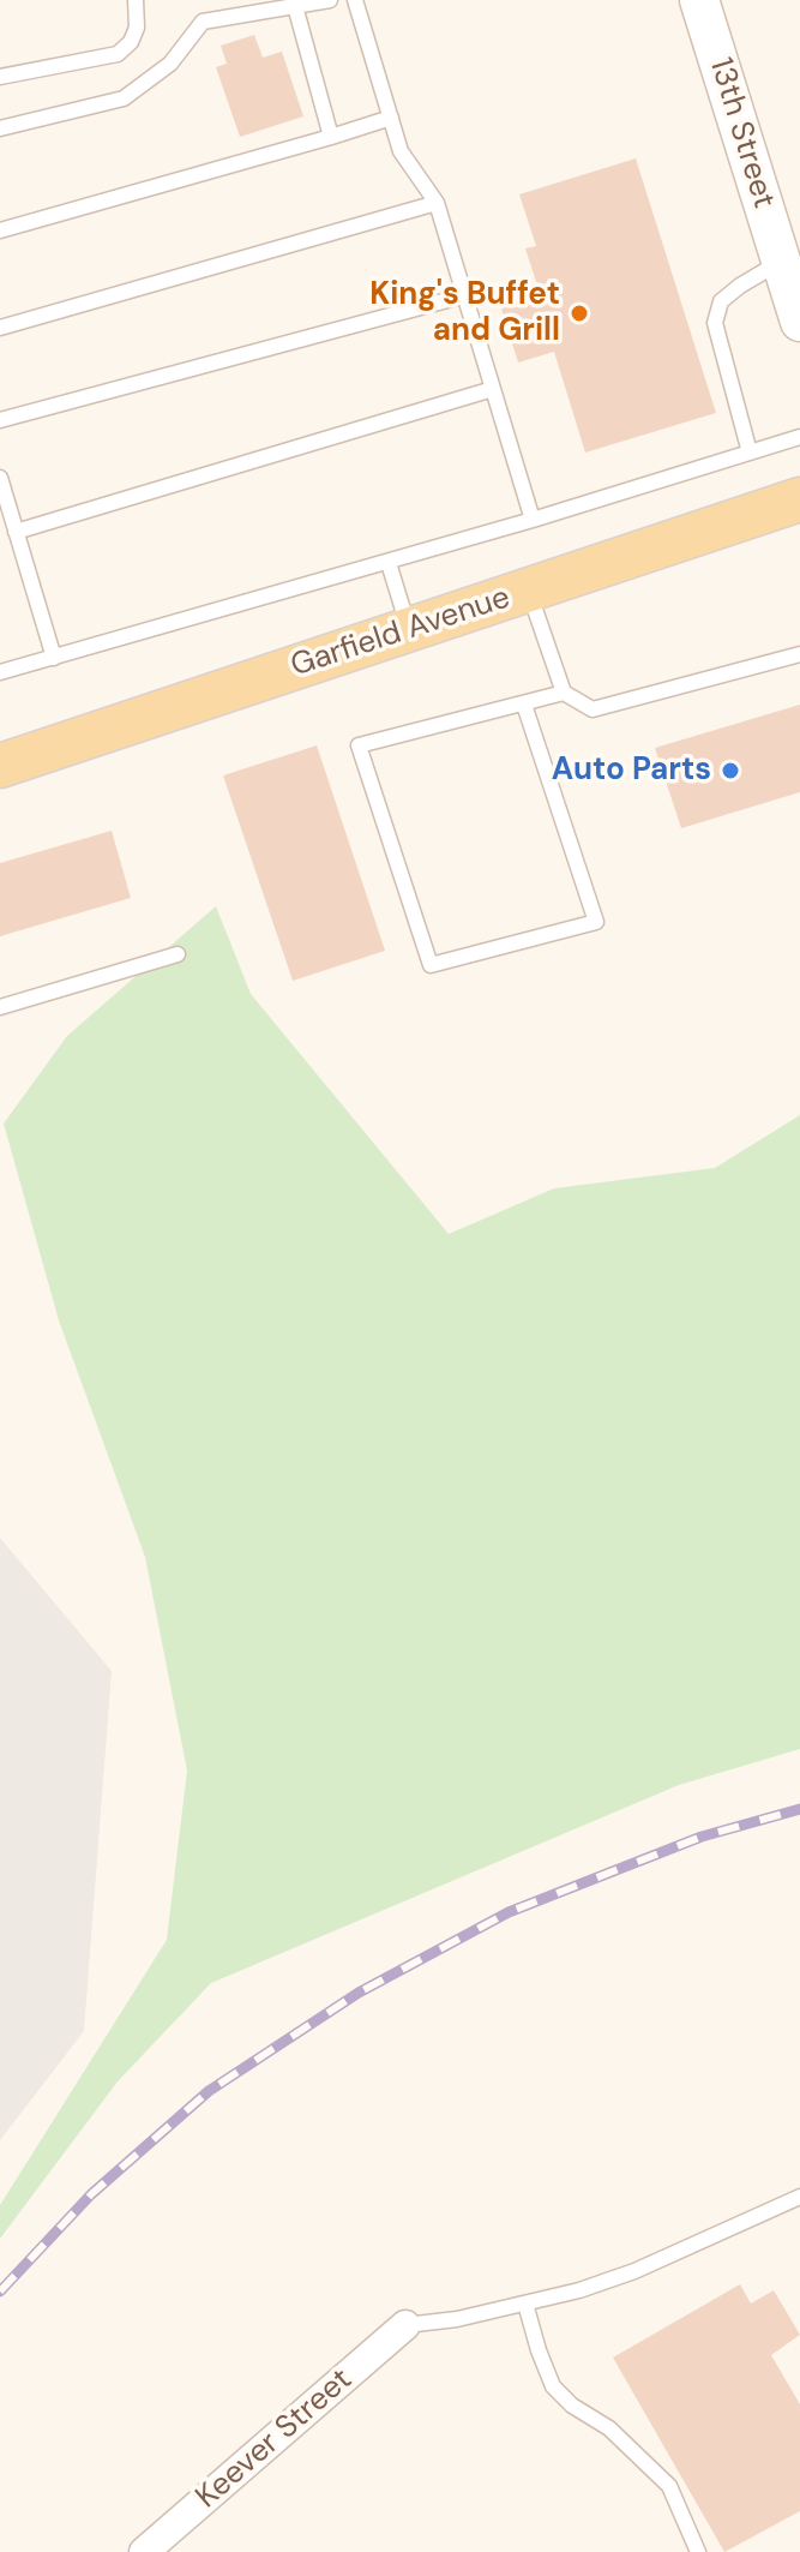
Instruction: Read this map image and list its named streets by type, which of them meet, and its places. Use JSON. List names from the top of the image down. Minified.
{"streets":{"main road":["Garfield Avenue"],"street":["13th Street","Keever Street"]},"places":["King's Buffet and Grill","Auto Parts"]}
